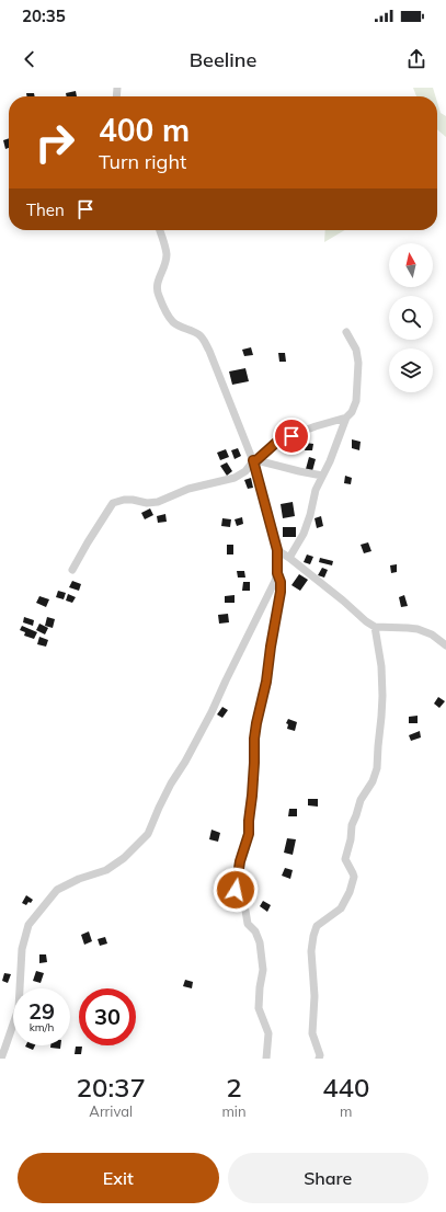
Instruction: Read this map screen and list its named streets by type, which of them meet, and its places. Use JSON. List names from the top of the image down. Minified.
{"north":"top","page":{"status":"20:35","header":"Beeline","turn":["400 m","Turn right"],"then":"Then","speed":"29 km/h","limit":"30","eta":["20:37","Arrival","2","min","440","m"],"buttons":["Exit","Share"]}}
